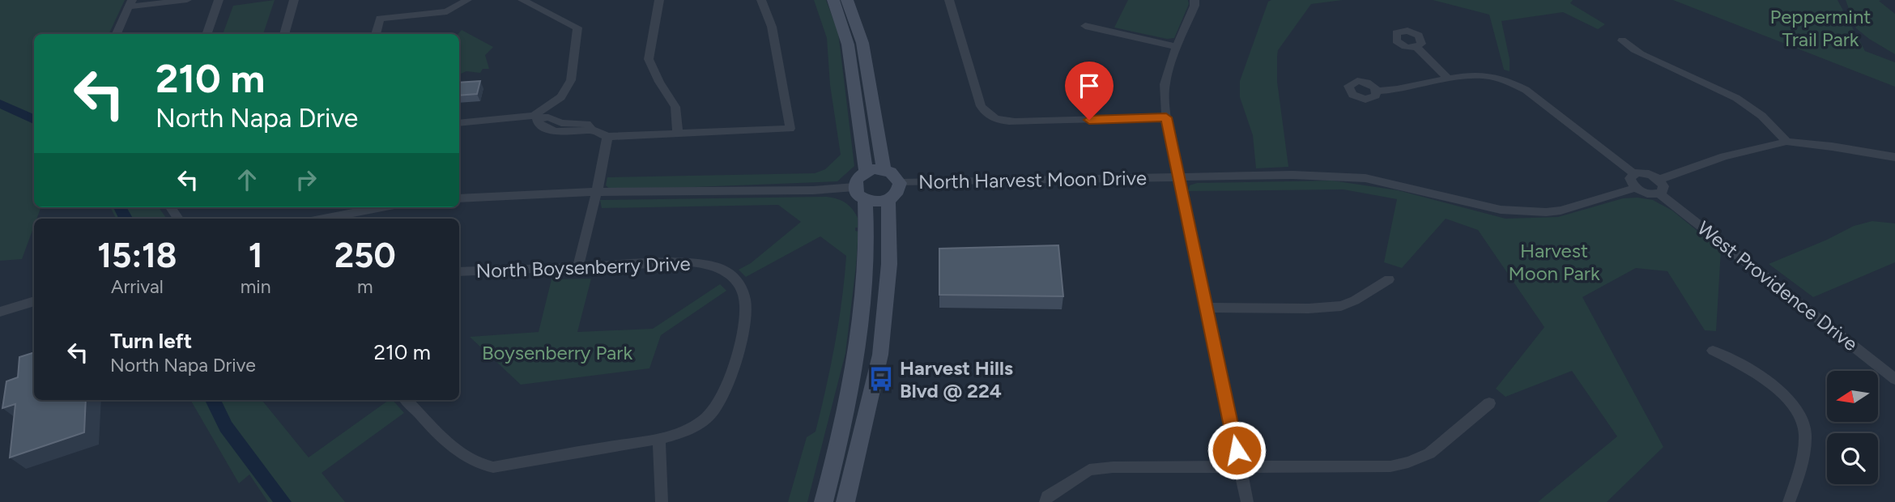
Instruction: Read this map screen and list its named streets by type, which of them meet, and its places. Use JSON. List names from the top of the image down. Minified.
{"streets":{"street":["North Harvest Moon Drive","North Boysenberry Drive","West Providence Drive"]},"parks":["Peppermint Trail Park","Harvest Moon Park","Boysenberry Park"],"places":{"bus stop":["Harvest Hills Blvd @ 224"]},"north":"left","page":{"turn":["210 m","North Napa Drive"],"eta":["15:18","Arrival","1","min","250","m"],"list":[{"name":"Turn left","note":"North Napa Drive","value":"210 m"}]}}
